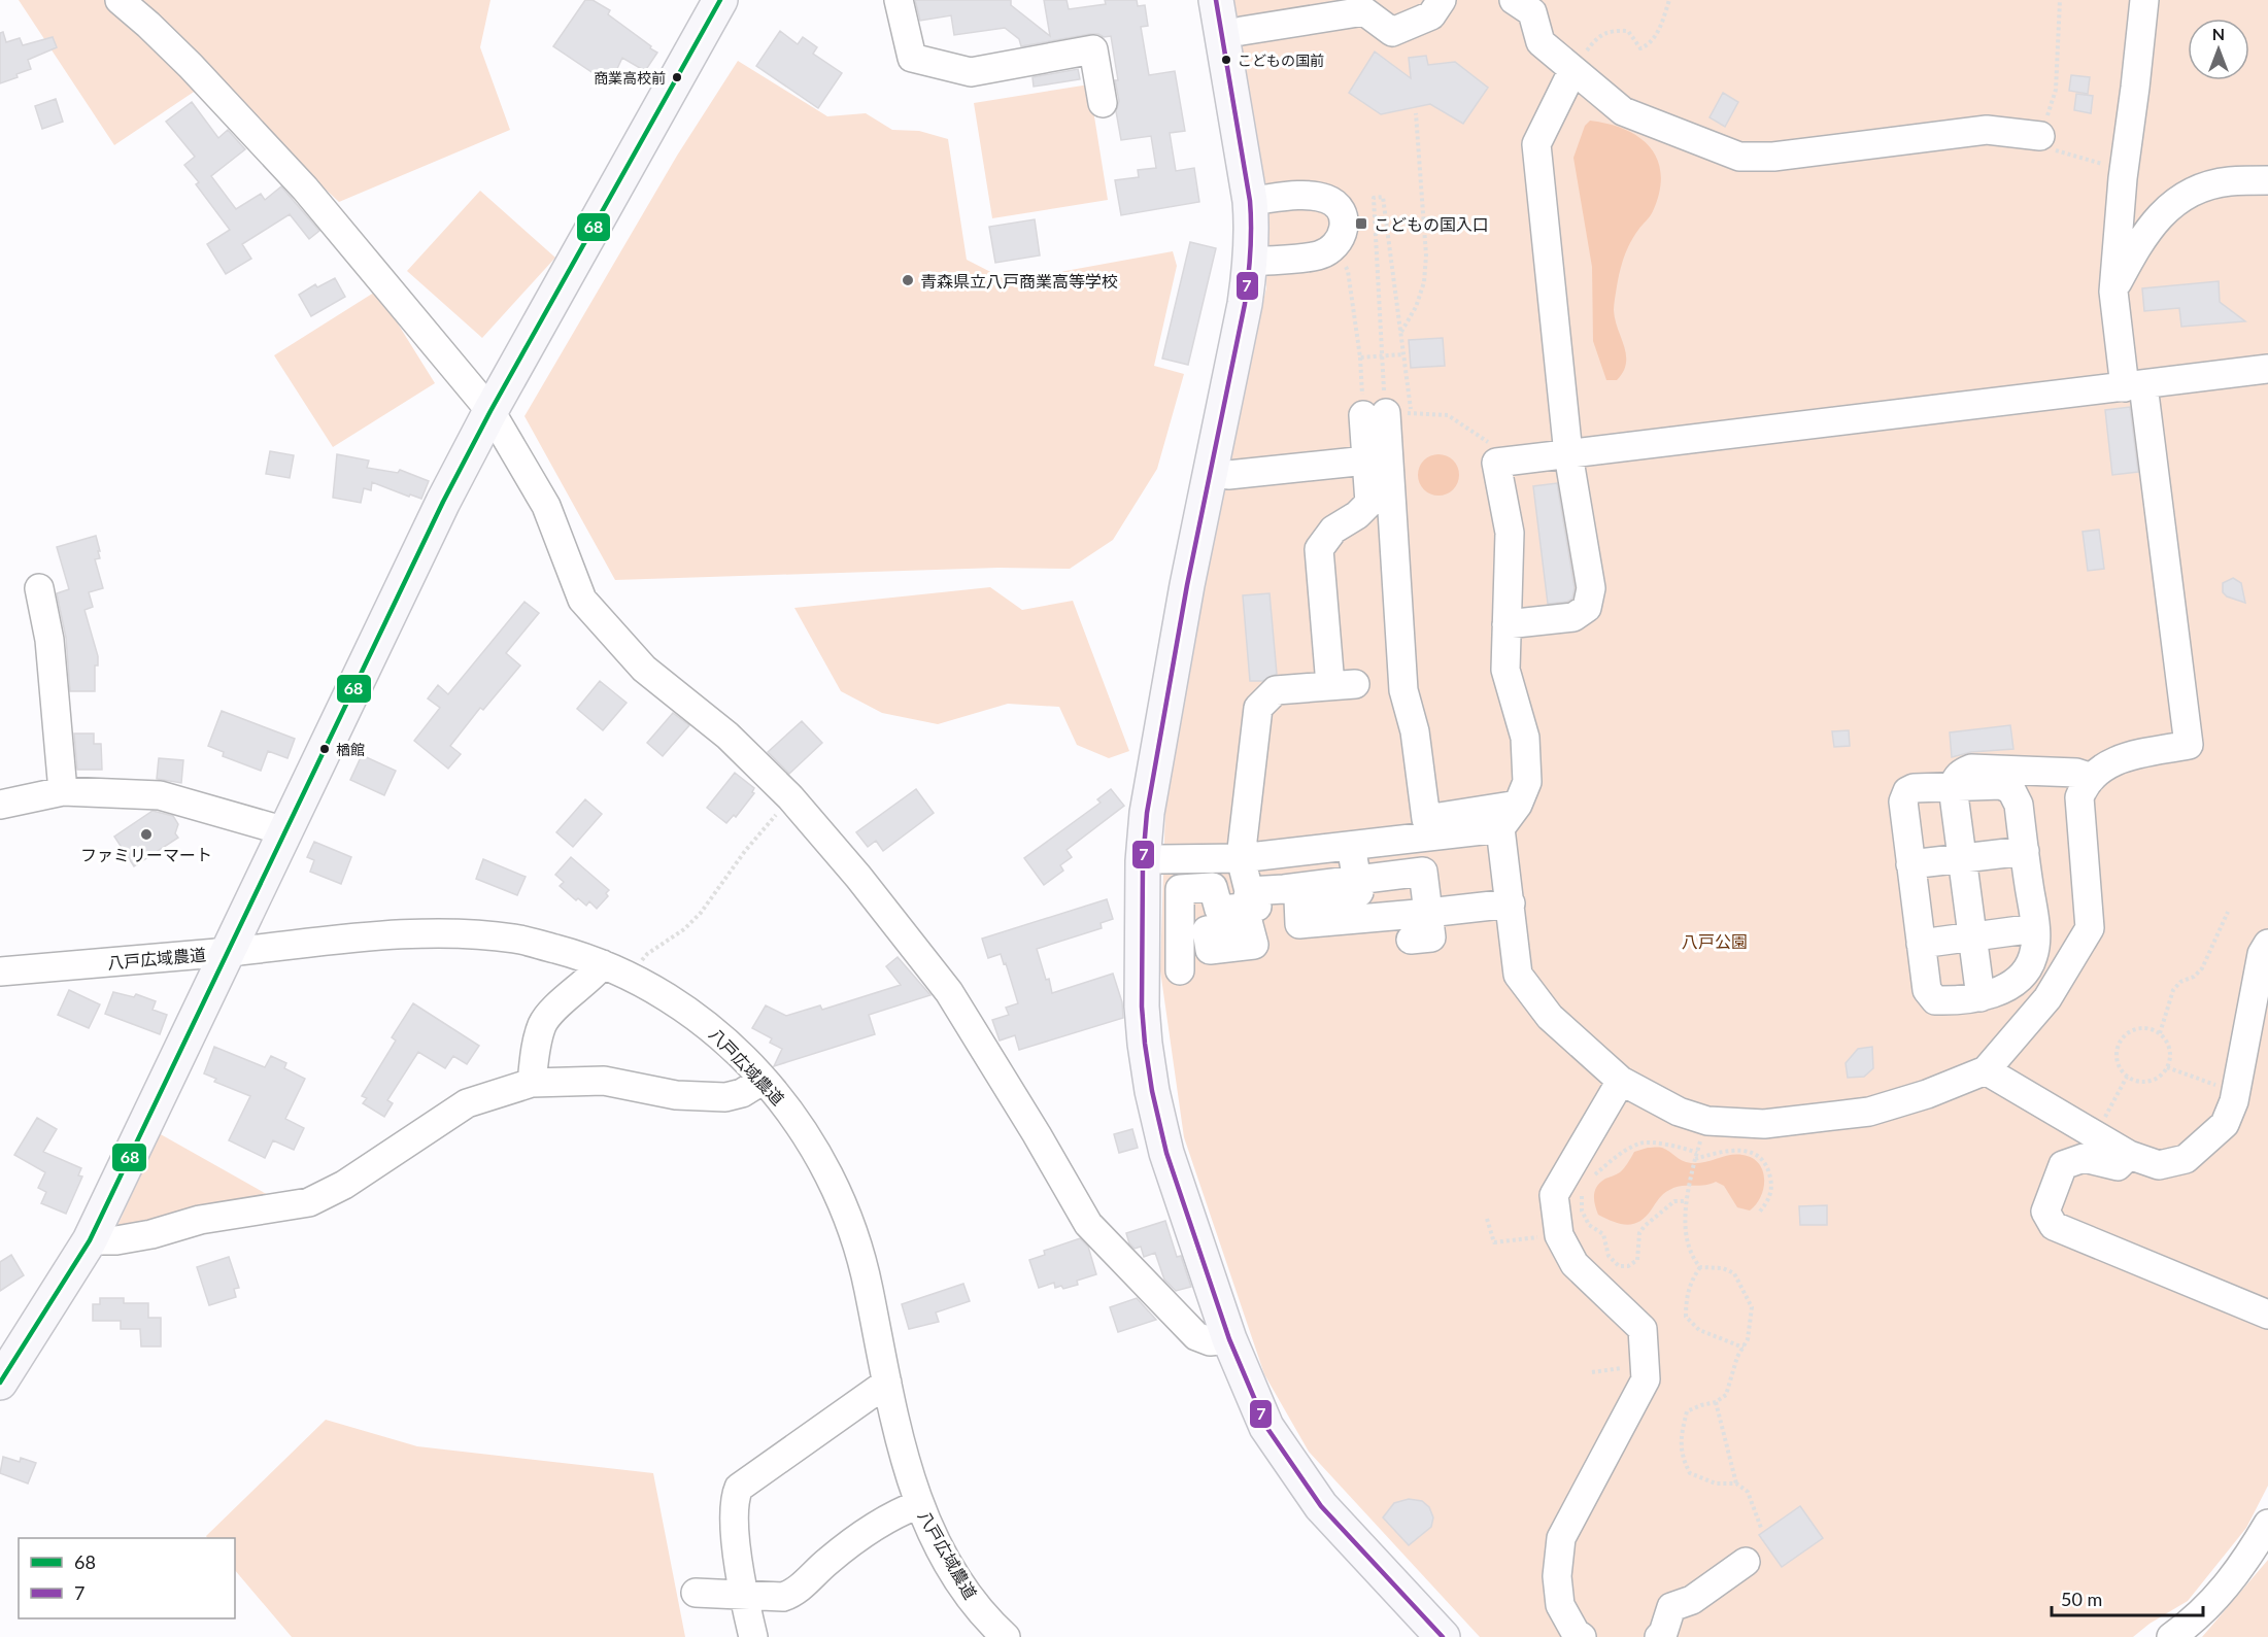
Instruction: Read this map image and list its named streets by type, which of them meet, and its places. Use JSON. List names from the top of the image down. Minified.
{"streets":{"street":["八戸広域農道"]},"parks":["八戸公園"],"places":{"other":["こどもの国前","商業高校前","青森県立八戸商業高等学校","楢館","ファミリーマート"],"transit":["こどもの国入口"]},"lines":["transit line 68","transit line 7"],"legend":["68","7"],"scale_bar":"50 m","north":"top"}
